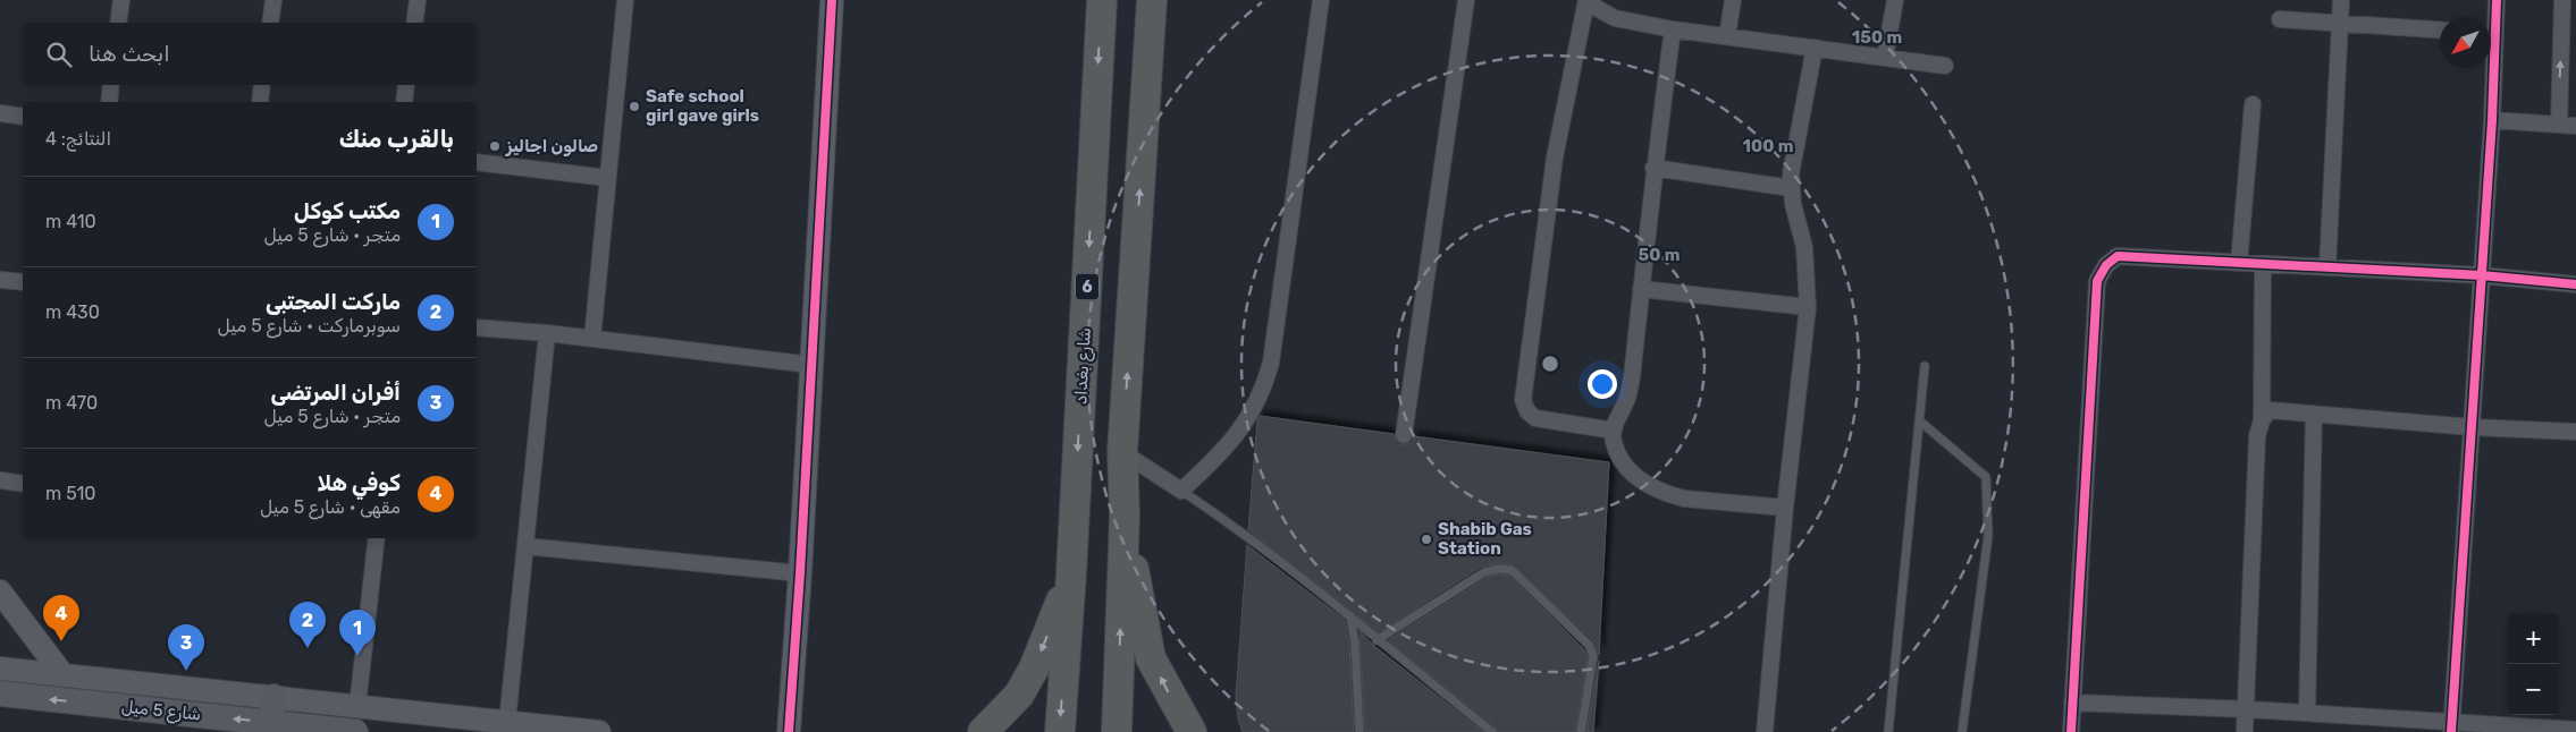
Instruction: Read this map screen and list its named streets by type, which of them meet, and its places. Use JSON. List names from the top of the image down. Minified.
{"streets":{"highway":["6","شارع بغداد"],"main road":["شارع 5 ميل"]},"one_way":["شارع 5 ميل"],"places":["Safe school girl gave girls","صالون اجاليز","Shabib Gas Station"],"north":"bottom left","page":{"search":"ابحث هنا","heading":["بالقرب منك","النتائج: 4"],"list":[{"mark":"1","name":"مكتب كوكل","note":"متجر · شارع 5 ميل","value":"410 m"},{"mark":"2","name":"ماركت المجتبى","note":"سوبرماركت · شارع 5 ميل","value":"430 m"},{"mark":"3","name":"أفران المرتضى","note":"متجر · شارع 5 ميل","value":"470 m"},{"mark":"4","name":"كوفي هلا","note":"مقهى · شارع 5 ميل","value":"510 m"}],"pins":["4","2","1","3"],"map_buttons":["+","−"]},"rings":["150 m","100 m","50 m"]}
